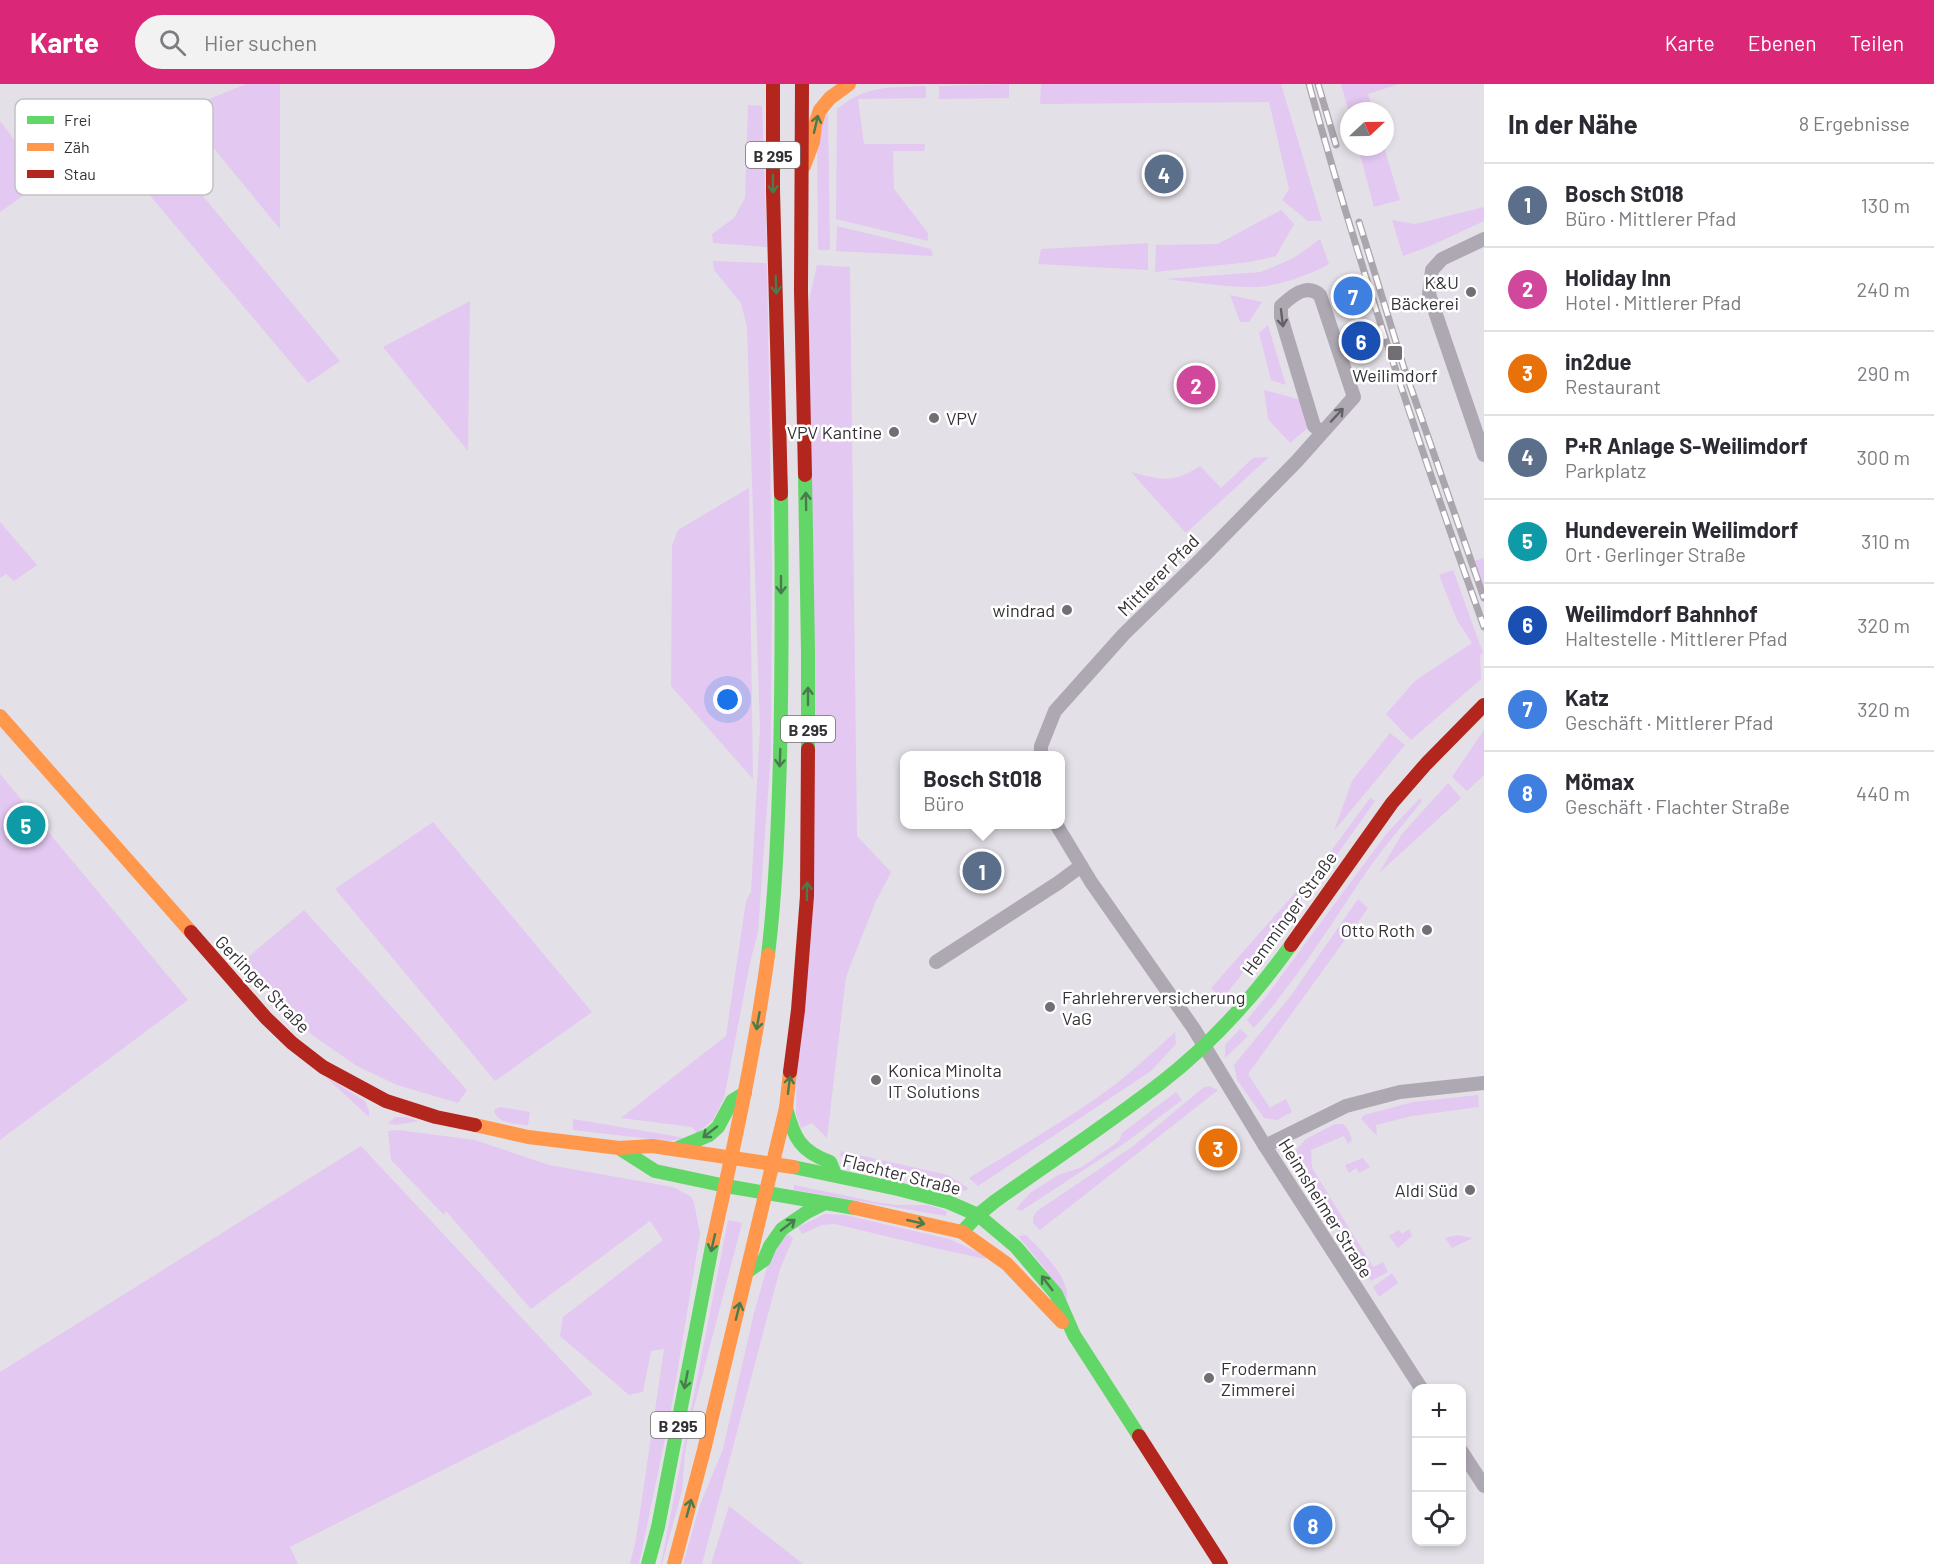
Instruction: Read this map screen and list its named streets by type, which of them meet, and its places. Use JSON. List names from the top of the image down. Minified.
{"streets":{"main road":["B 295","Hemminger Straße","Gerlinger Straße","Flachter Straße"],"street":["Mittlerer Pfad","Heimsheimer Straße"]},"crossings":[["B 295","Gerlinger Straße"],["B 295","Flachter Straße"],["Hemminger Straße","Flachter Straße"],["Hemminger Straße","Heimsheimer Straße"],["Gerlinger Straße","Flachter Straße"]],"places":{"other":["K&U Bäckerei","VPV","VPV Kantine","windrad","Otto Roth","Fahrlehrerversicherung VaG","Konica Minolta IT Solutions","Aldi Süd","Frodermann Zimmerei"],"transit":["Weilimdorf"]},"legend":["Frei","Zäh","Stau"],"north":"right","page":{"header":"Karte","search":"Hier suchen","nav":["Karte","Ebenen","Teilen"],"heading":["In der Nähe","8 Ergebnisse"],"pins":["4","7","6","2","5","1","3","8"],"list":[{"mark":"1","name":"Bosch St018","note":"Büro · Mittlerer Pfad","value":"130 m"},{"mark":"2","name":"Holiday Inn","note":"Hotel · Mittlerer Pfad","value":"240 m"},{"mark":"3","name":"in2due","note":"Restaurant","value":"290 m"},{"mark":"4","name":"P+R Anlage S-Weilimdorf","note":"Parkplatz","value":"300 m"},{"mark":"5","name":"Hundeverein Weilimdorf","note":"Ort · Gerlinger Straße","value":"310 m"},{"mark":"6","name":"Weilimdorf Bahnhof","note":"Haltestelle · Mittlerer Pfad","value":"320 m"},{"mark":"7","name":"Katz","note":"Geschäft · Mittlerer Pfad","value":"320 m"},{"mark":"8","name":"Mömax","note":"Geschäft · Flachter Straße","value":"440 m"}],"popup":["Bosch St018","Büro"],"map_buttons":["+","−"]}}
